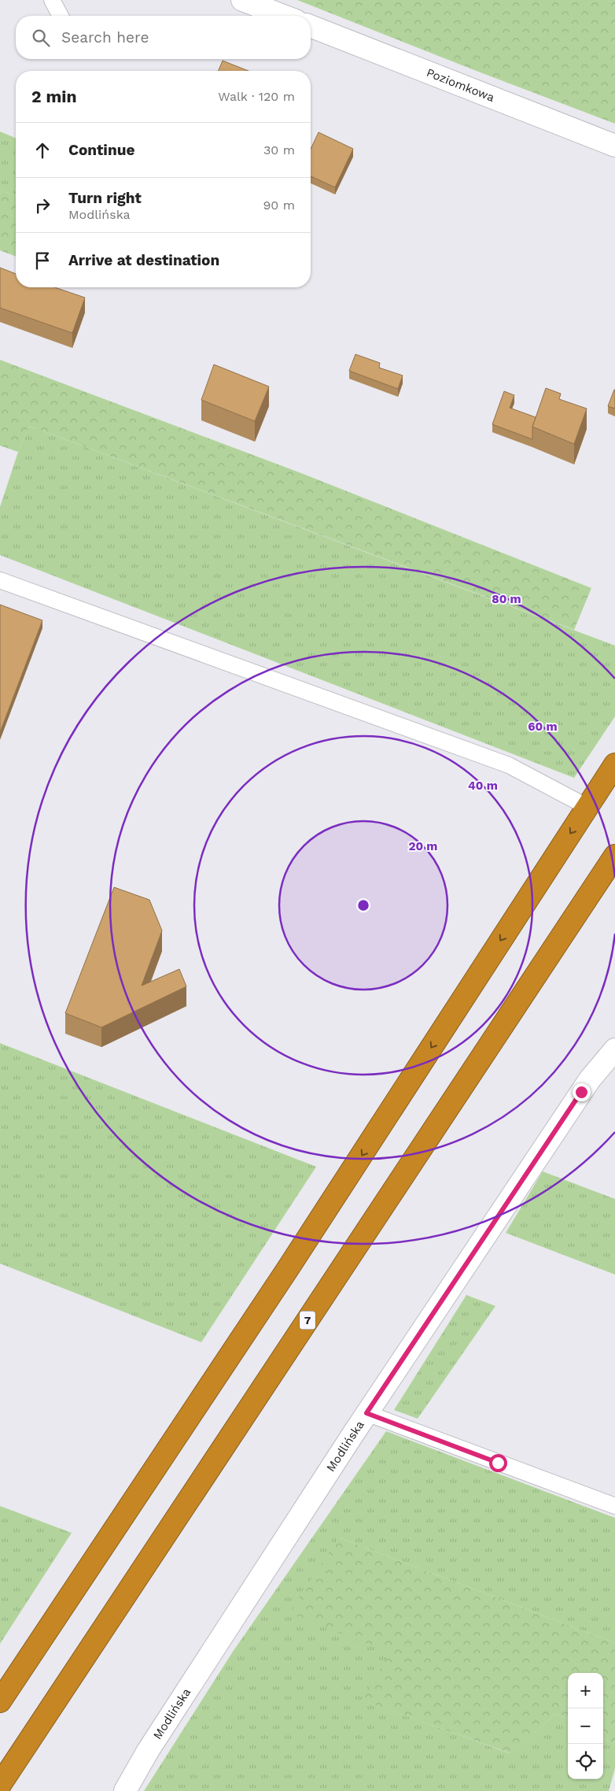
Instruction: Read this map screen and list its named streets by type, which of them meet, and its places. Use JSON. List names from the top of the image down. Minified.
{"streets":{"highway":["7"],"street":["Poziomkowa","Modlińska"]},"page":{"search":"Search here","heading":["2 min","Walk · 120 m"],"list":[["Continue","30 m"],["Turn right","Modlińska","90 m"],"Arrive at destination"],"map_buttons":["+","−"]},"rings":["80 m","60 m","40 m","20 m"]}
